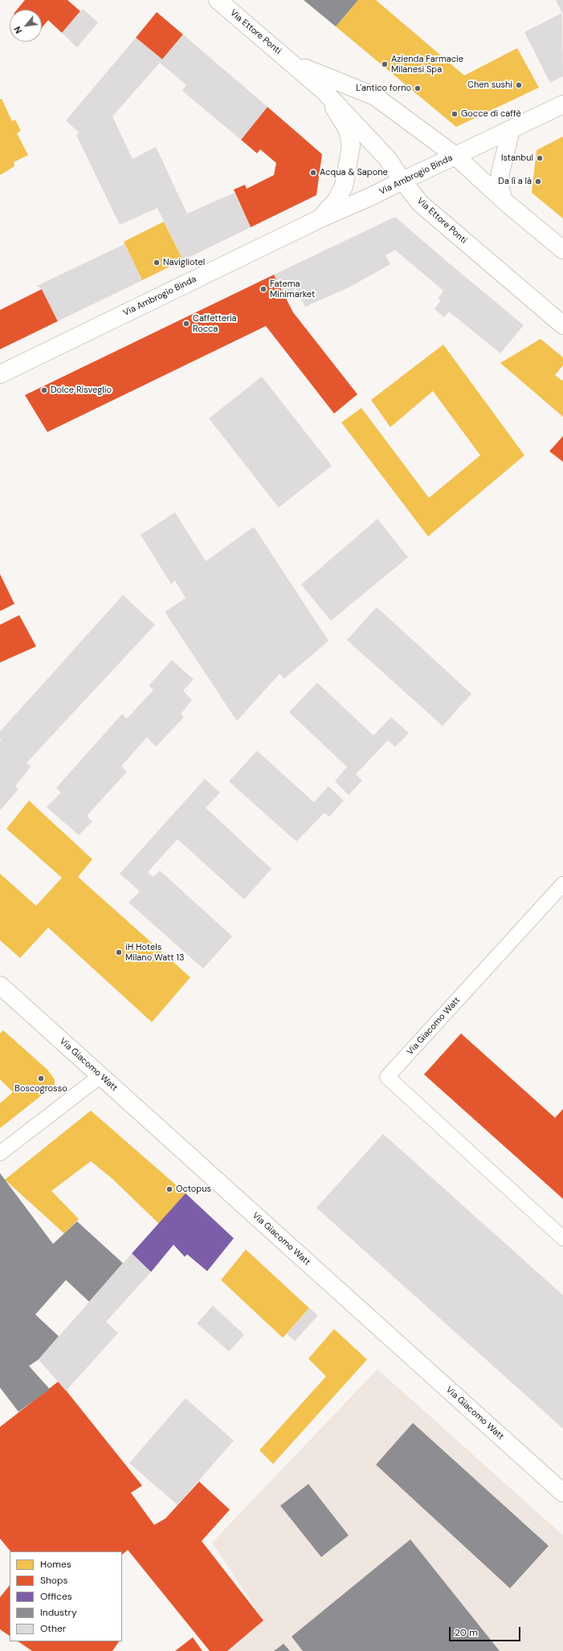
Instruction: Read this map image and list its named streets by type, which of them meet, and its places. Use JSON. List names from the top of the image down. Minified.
{"streets":{"street":["Via Ettore Ponti","Via Ambrogio Binda","Via Giacomo Watt"]},"crossings":[["Via Ettore Ponti","Via Ambrogio Binda"]],"places":["Azienda Farmacie Milanesi Spa","Chen sushi","L'antico forno","Gocce di caffè","Istanbul","Acqua & Sapone","Da lì a là","Navigliotel","Fatema Minimarket","Caffetteria Rocca","Dolce Risveglio","iH Hotels Milano Watt 13","Boscogrosso","Octopus"],"legend":["Homes","Shops","Offices","Industry","Other"],"scale_bar":"20 m","north":"bottom left"}
